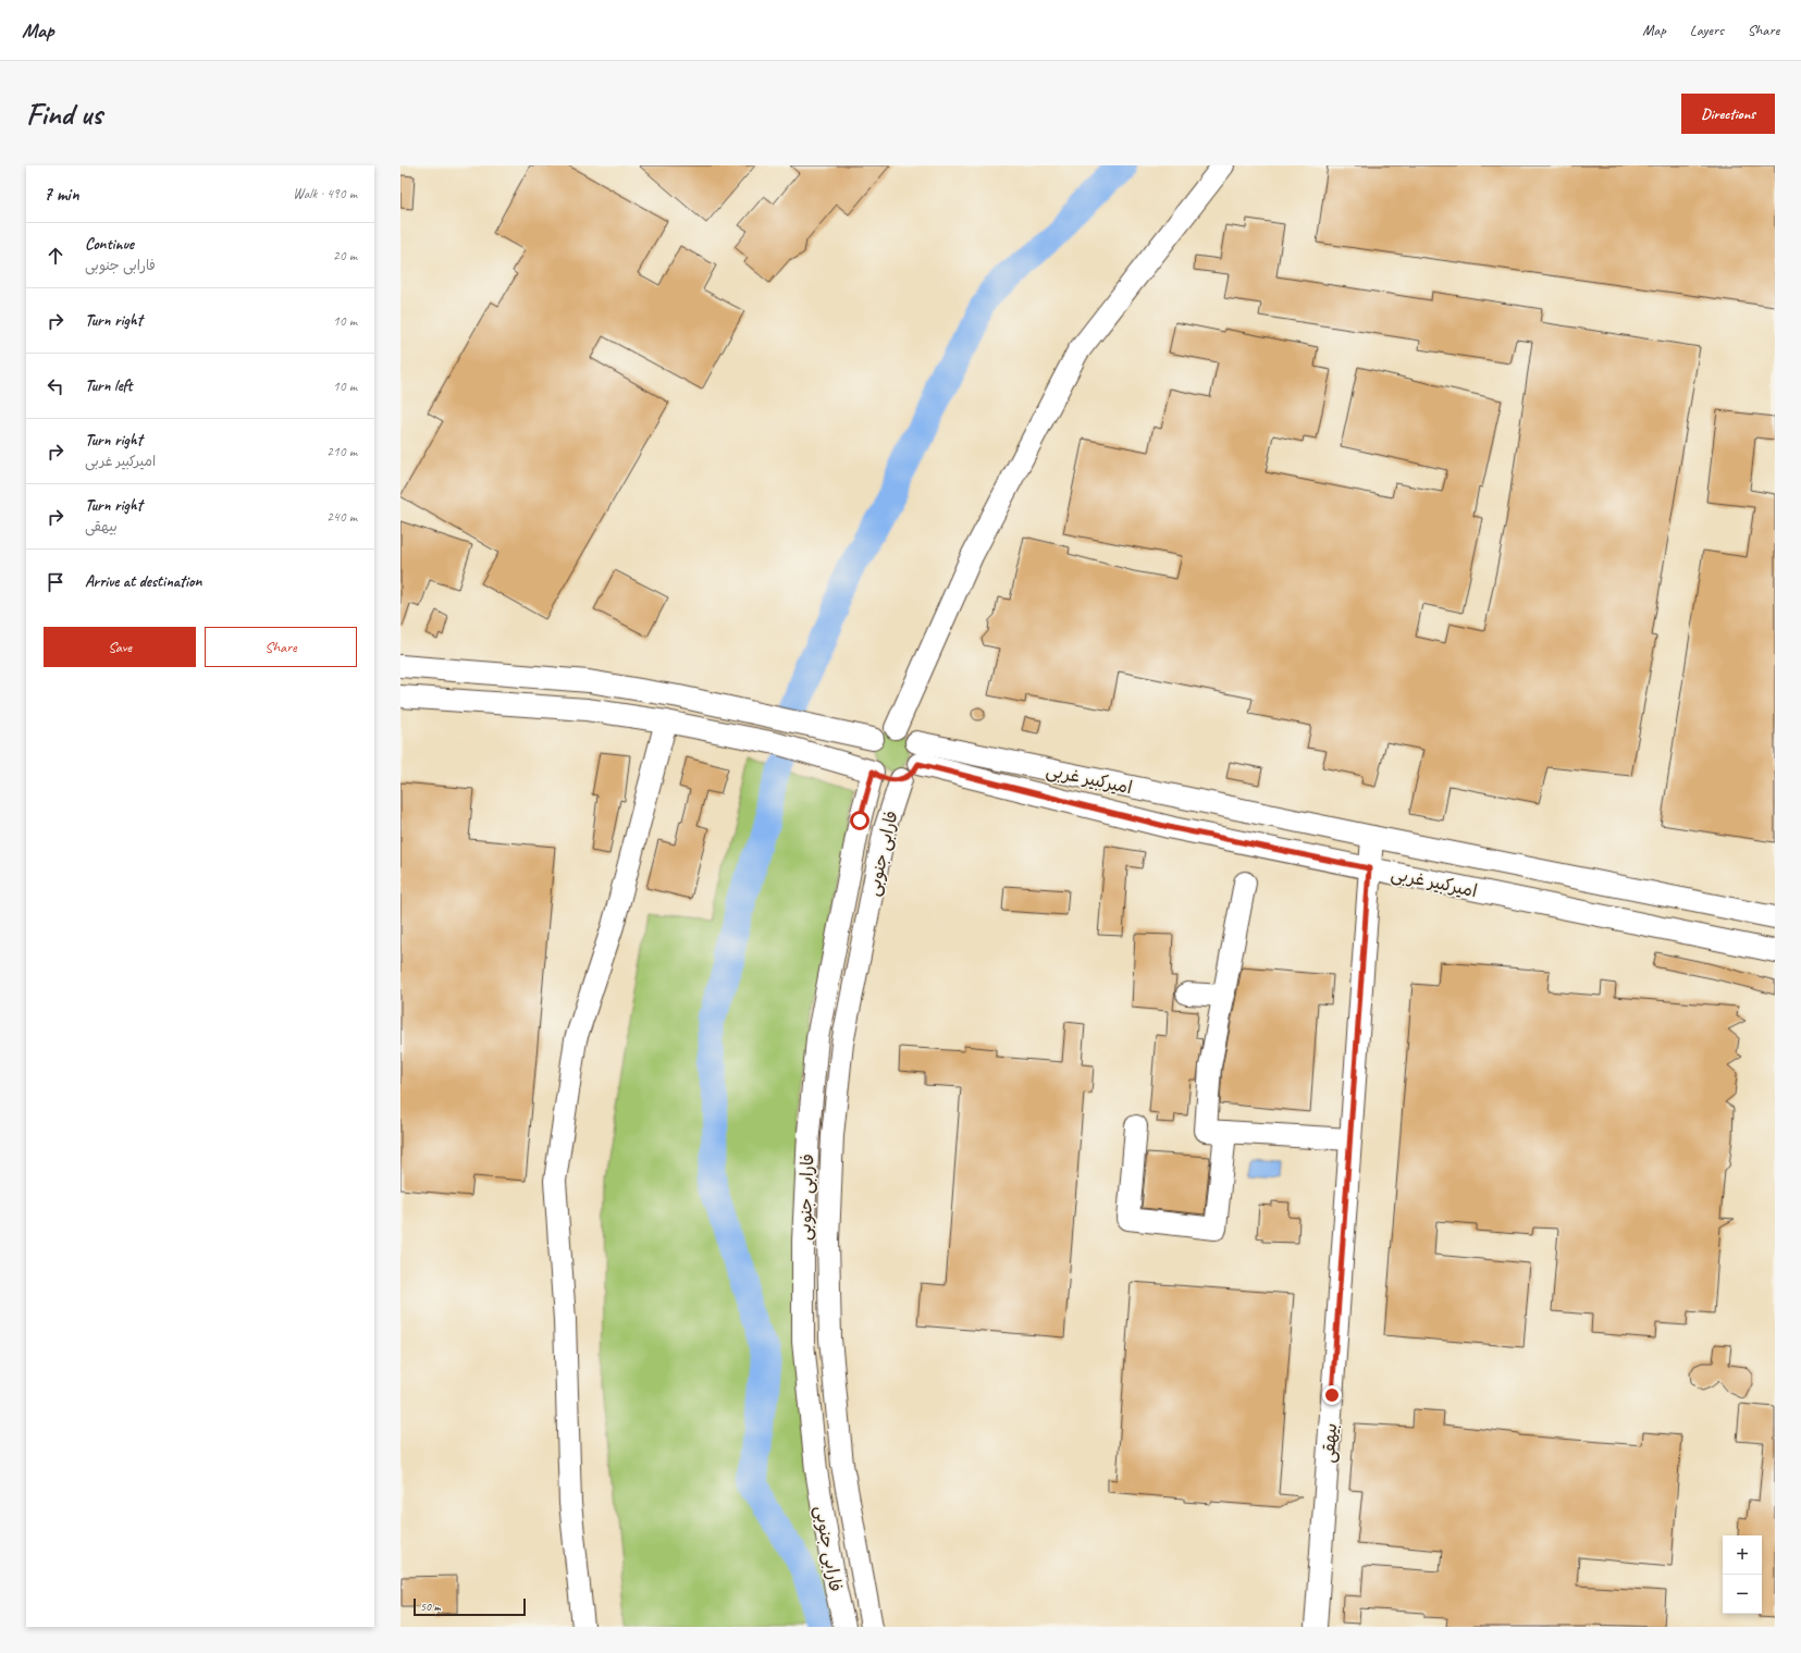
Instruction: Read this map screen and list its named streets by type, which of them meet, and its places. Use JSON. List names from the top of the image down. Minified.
{"streets":{"street":["امیرکبیر غربی","فارابی جنوبی","بیهقی"]},"crossings":[["امیرکبیر غربی","فارابی جنوبی"],["امیرکبیر غربی","بیهقی"]],"scale_bar":"50 m","page":{"header":"Map","nav":["Map","Layers","Share"],"buttons":["Directions",["Save","Share"]],"title":"Find us","heading":["7 min","Walk · 490 m"],"list":[["Continue","فارابی جنوبی","20 m"],["Turn right","10 m"],["Turn left","10 m"],["Turn right","امیرکبیر غربی","210 m"],["Turn right","بیهقی","240 m"],"Arrive at destination"],"map_buttons":["+","−"],"scale":"50 m"}}
